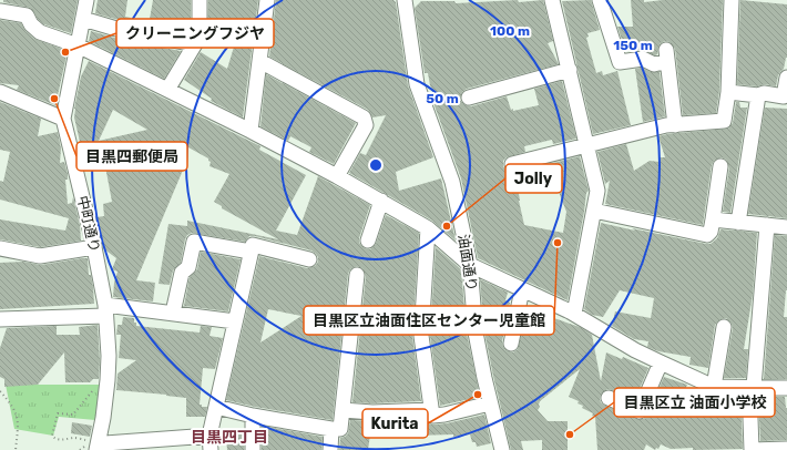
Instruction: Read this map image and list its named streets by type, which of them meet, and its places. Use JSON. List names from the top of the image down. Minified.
{"streets":{"street":["中町通り","油面通り"]},"districts":["目黒四丁目"],"places":["クリーニングフジヤ","目黒四郵便局","Jolly","目黒区立油面住区センター児童館","Kurita","目黒区立 油面小学校"],"rings":["100 m","150 m","50 m"]}
